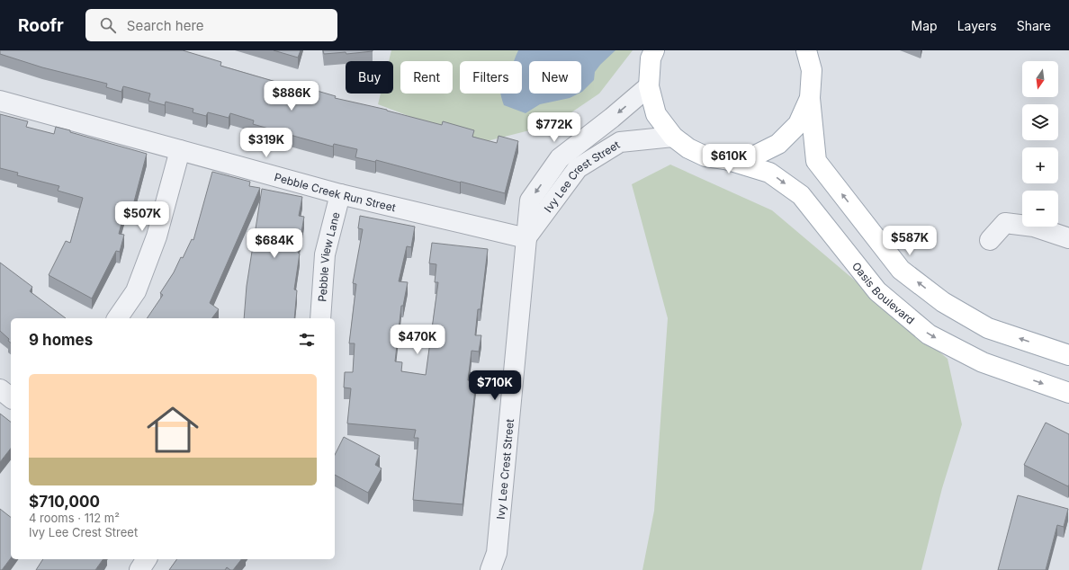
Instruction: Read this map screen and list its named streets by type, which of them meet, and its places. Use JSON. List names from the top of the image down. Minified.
{"streets":{"main road":["Oasis Boulevard"],"street":["Ivy Lee Crest Street","Pebble Creek Run Street","Pebble View Lane"]},"crossings":[["Ivy Lee Crest Street","Pebble Creek Run Street"],["Ivy Lee Crest Street","Oasis Boulevard"],["Pebble Creek Run Street","Pebble View Lane"]],"north":"bottom","page":{"header":"Roofr","search":"Search here","nav":["Map","Layers","Share"],"map_buttons":["+","−"],"chip":["Buy","Rent","Filters","New"],"price":["$886K","$772K","$319K","$610K","$507K","$587K","$684K","$470K","$710K"],"heading":"9 homes","list":[{"name":"$710,000","note":"4 rooms · 112 m² · Ivy Lee Crest Street"}]}}
